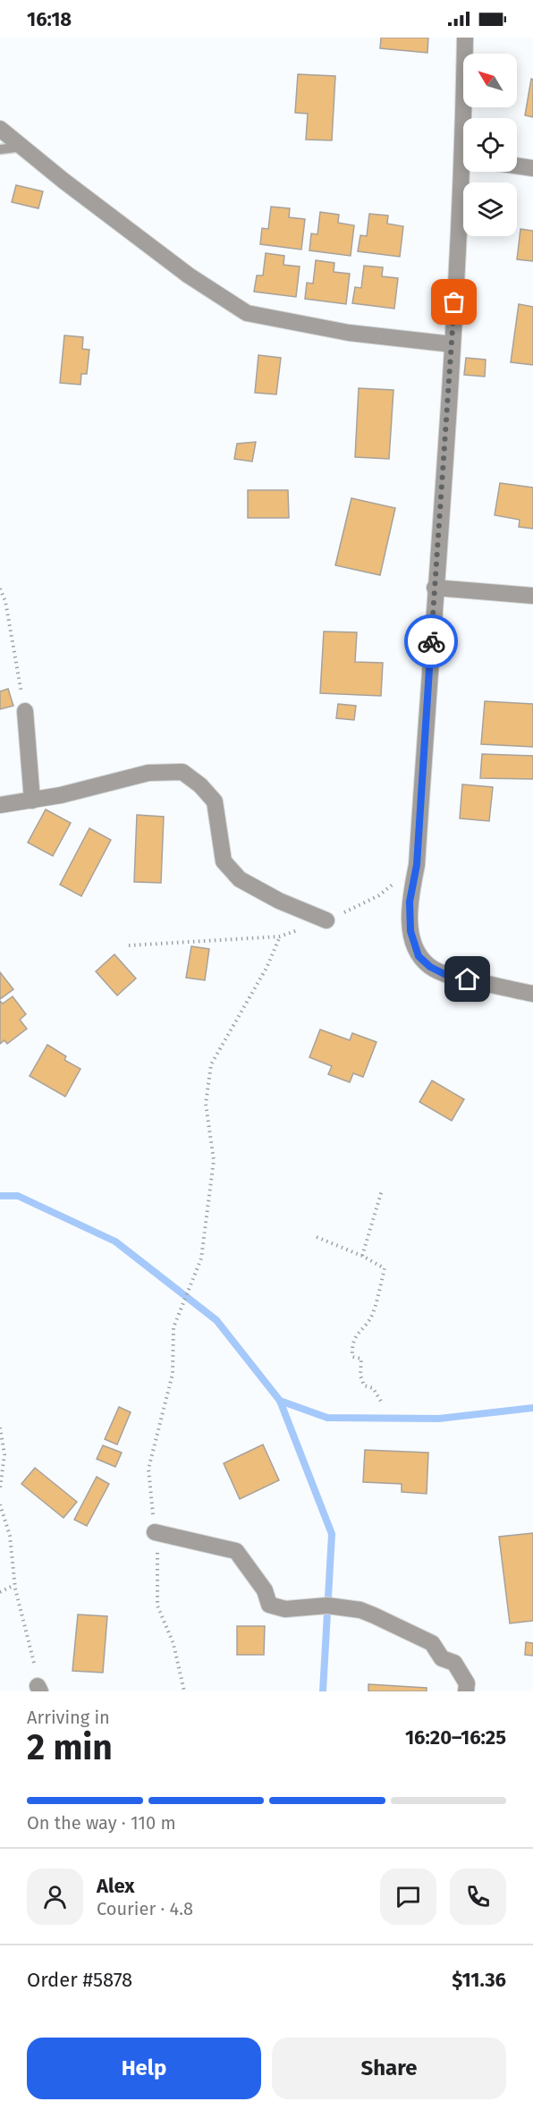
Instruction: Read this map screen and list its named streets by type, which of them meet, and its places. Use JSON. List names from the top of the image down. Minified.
{"north":"top left","page":{"status":"16:18","heading":["2 min","Arriving in","16:20–16:25"],"panel":["Alex","Courier · 4.8","Order #5878","$11.36"],"bar":"On the way · 110 m","buttons":["Help","Share"]}}
